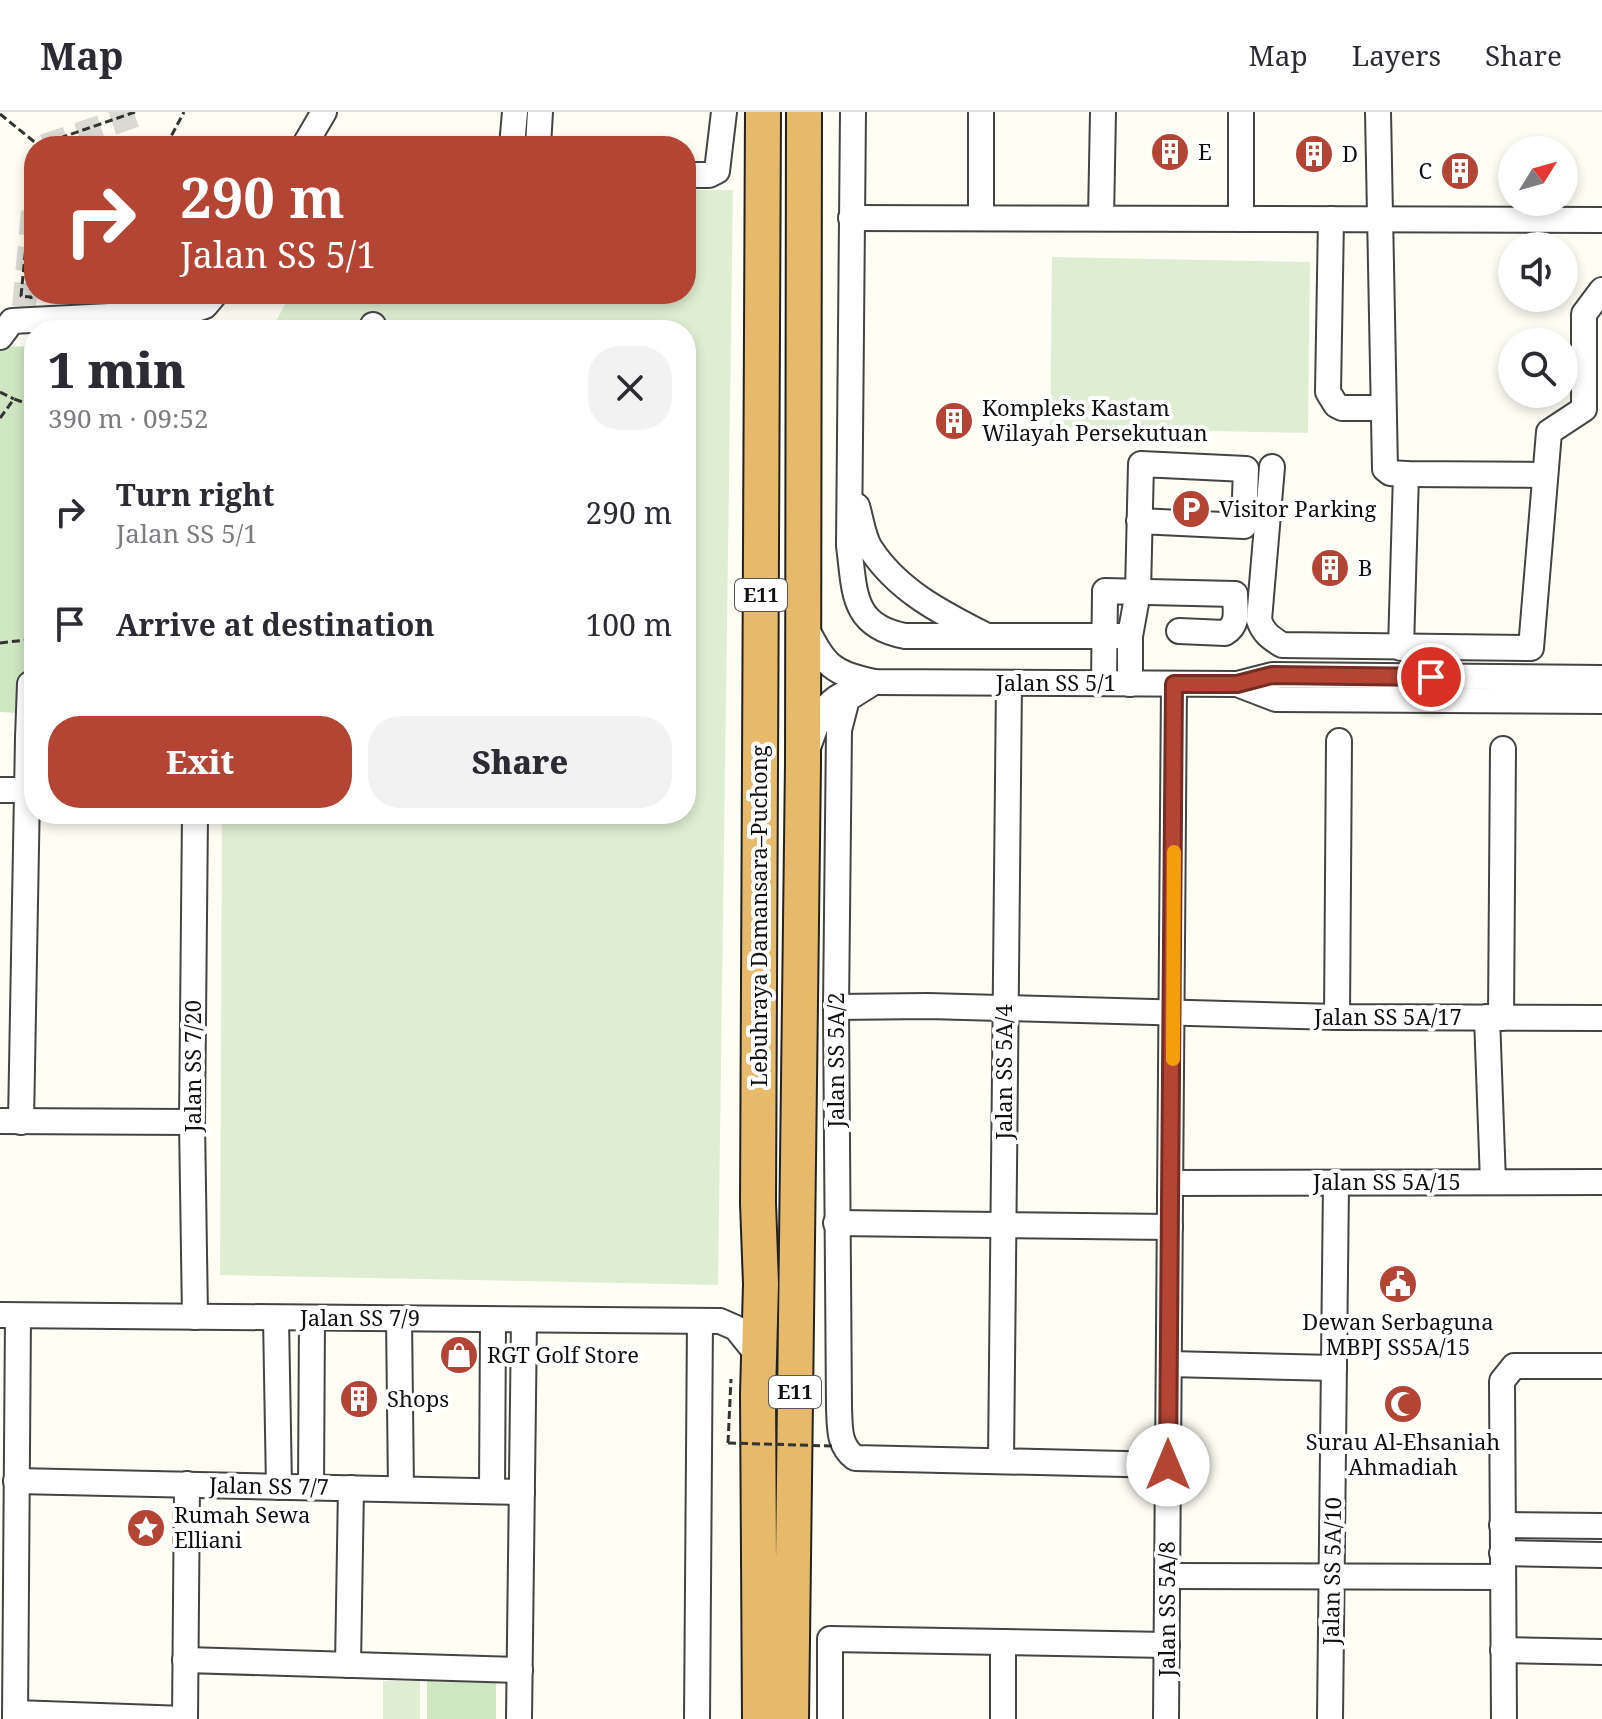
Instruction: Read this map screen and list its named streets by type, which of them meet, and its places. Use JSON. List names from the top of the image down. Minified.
{"streets":{"highway":["E11","Lebuhraya Damansara–Puchong"],"street":["Jalan SS 5/1","Jalan SS 5A/17","Jalan SS 5A/2","Jalan SS 7/20","Jalan SS 5A/4","Jalan SS 5A/15","Jalan SS 7/9","Jalan SS 7/7","Jalan SS 5A/10","Jalan SS 5A/8"]},"crossings":[["Jalan SS 5/1","Lebuhraya Damansara–Puchong"],["Jalan SS 5/1","Jalan SS 5A/2"],["Jalan SS 5/1","Jalan SS 5A/4"],["Jalan SS 5/1","Jalan SS 5A/8"],["Jalan SS 5A/17","Jalan SS 5A/2"],["Jalan SS 5A/17","Jalan SS 5A/4"],["Jalan SS 5A/17","Jalan SS 5A/8"],["Jalan SS 7/20","Jalan SS 7/9"],["Jalan SS 5A/15","Jalan SS 5A/10"],["Jalan SS 5A/15","Jalan SS 5A/8"]],"places":{"building":["E","D","C","Kompleks Kastam Wilayah Persekutuan","B","Shops"],"parking":["Visitor Parking"],"public building":["Dewan Serbaguna MBPJ SS5A/15"],"shop":["RGT Golf Store"],"mosque":["Surau Al-Ehsaniah Ahmadiah"],"place":["Rumah Sewa Elliani"]},"north":"top right","page":{"header":"Map","nav":["Map","Layers","Share"],"turn":["290 m","Jalan SS 5/1"],"heading":["1 min","390 m · 09:52"],"list":[{"name":"Turn right","note":"Jalan SS 5/1","value":"290 m"},{"name":"Arrive at destination","value":"100 m"}],"buttons":["Exit","Share"]}}
